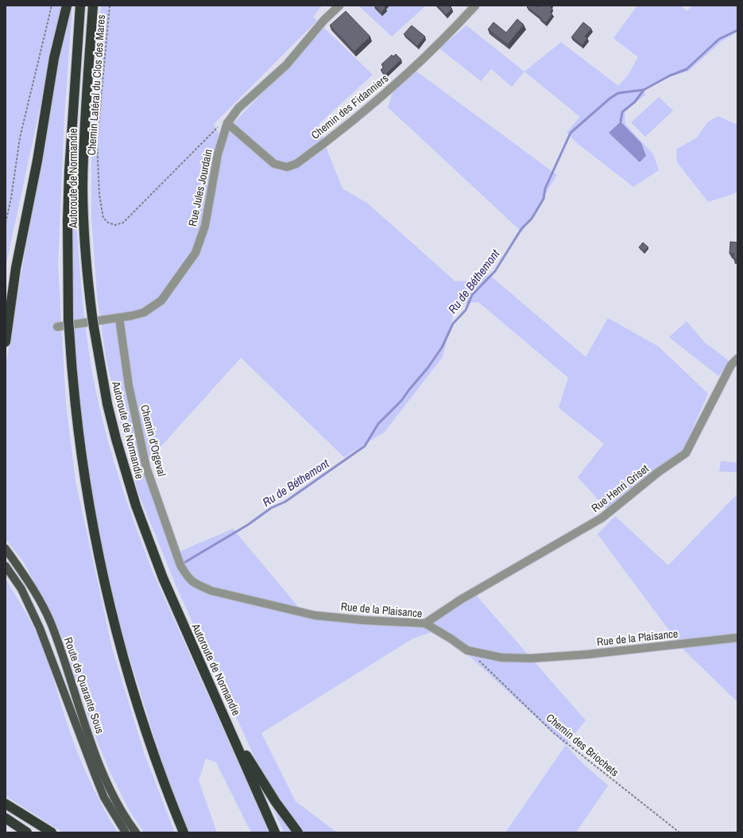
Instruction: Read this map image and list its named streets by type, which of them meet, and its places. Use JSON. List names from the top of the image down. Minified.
{"streets":{"highway":["Autoroute de Normandie"],"main road":["Route de Quarante Sous"],"street":["Chemin des Fidanniers","Rue Jules Jourdain","Chemin d'Orgeval","Rue Henri Griset","Rue de la Plaisance"],"path":["Chemin Latéral du Clos des Mares","Chemin des Briochets"]},"crossings":[["Chemin Latéral du Clos des Mares","Chemin des Fidanniers"],["Chemin Latéral du Clos des Mares","Rue Jules Jourdain"],["Chemin des Fidanniers","Rue Jules Jourdain"],["Rue Jules Jourdain","Chemin d'Orgeval"],["Chemin d'Orgeval","Rue de la Plaisance"],["Rue Henri Griset","Rue de la Plaisance"],["Rue de la Plaisance","Chemin des Briochets"]],"water":["Ru de Béthemont"]}
